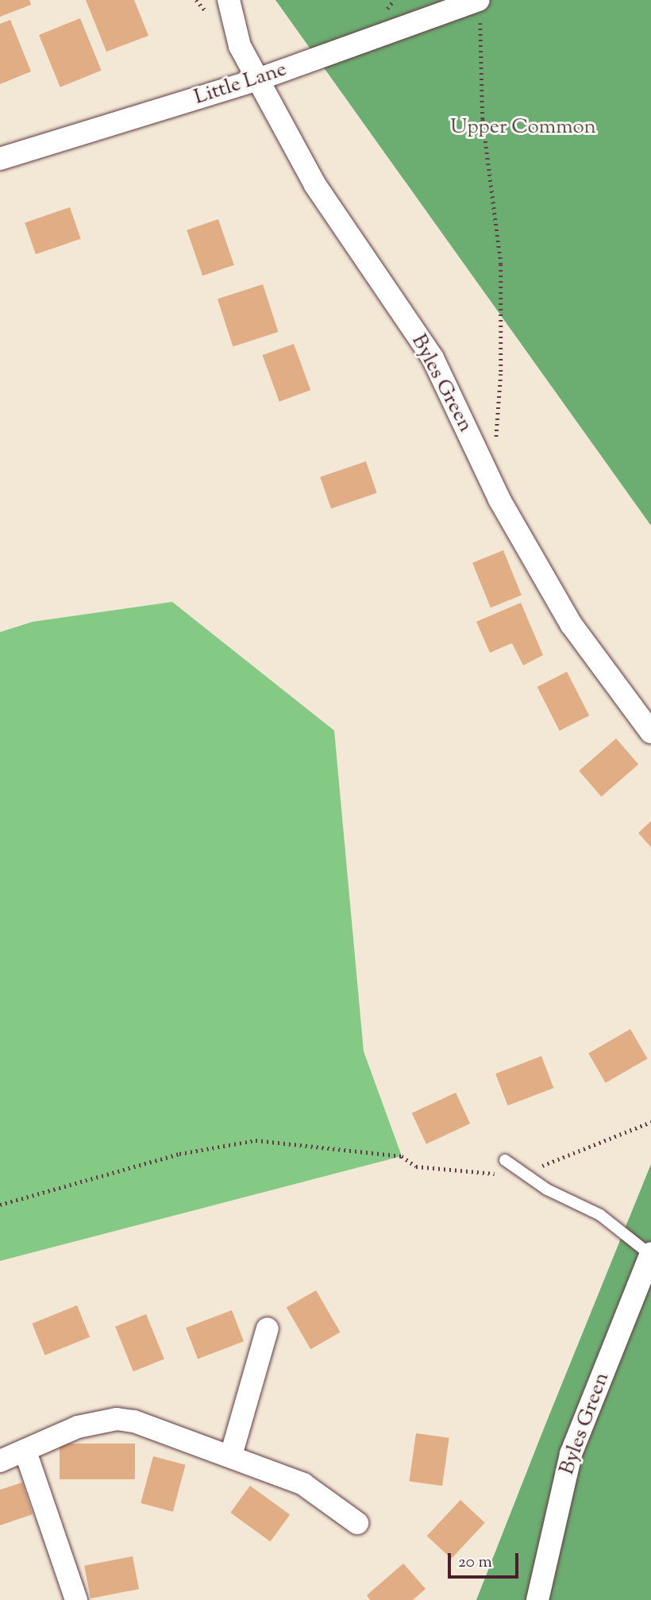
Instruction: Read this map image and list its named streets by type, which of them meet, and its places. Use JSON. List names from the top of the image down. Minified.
{"streets":{"street":["Little Lane","Byles Green"]},"crossings":[["Little Lane","Byles Green"]],"parks":["Upper Common"],"scale_bar":"20 m"}
